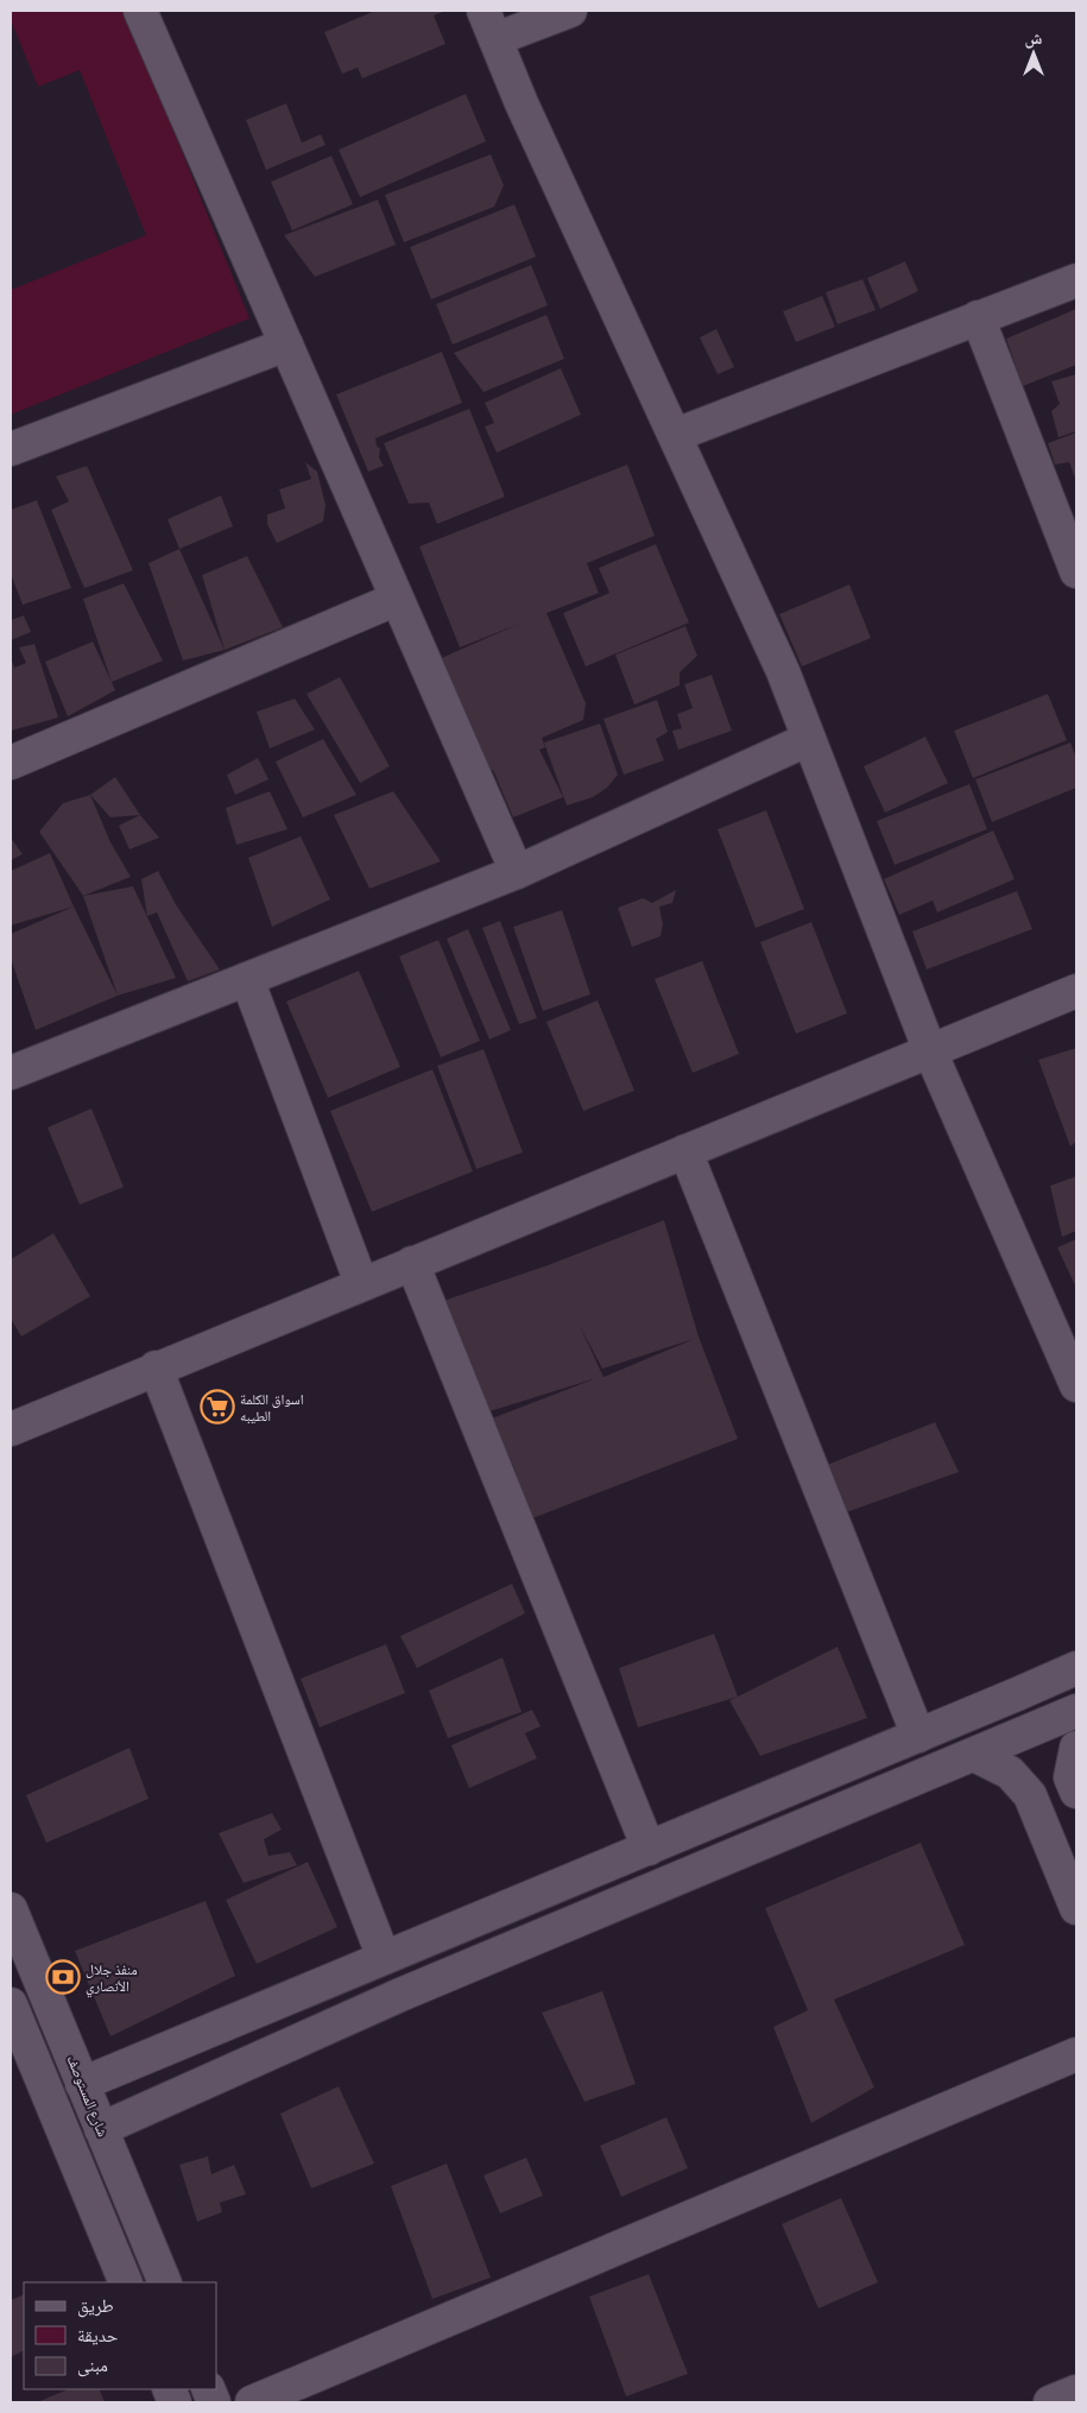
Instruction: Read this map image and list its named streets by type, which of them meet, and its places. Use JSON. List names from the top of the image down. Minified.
{"streets":{"street":["شارع المستوصف"]},"places":{"supermarket":["اسواق الكلمة الطيبه"],"bank":["منفذ جلال الأنصاري"]},"legend":["طريق","حديقة","مبنى"],"north":"top"}
